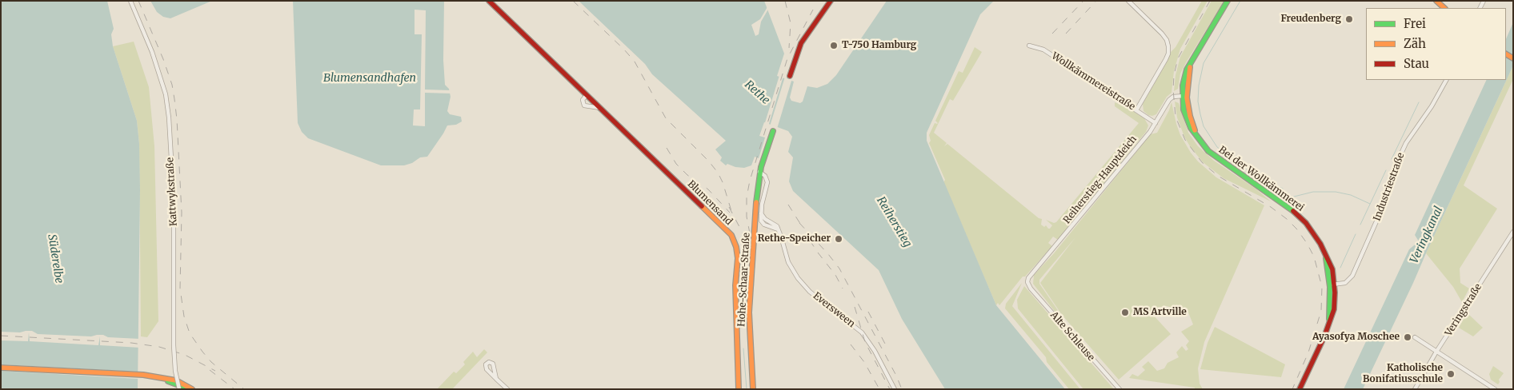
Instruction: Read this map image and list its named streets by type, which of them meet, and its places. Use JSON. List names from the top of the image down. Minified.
{"streets":{"main road":["Bei der Wollkämmerei","Blumensand","Hohe-Schaar-Straße"],"street":["Wollkämmereistraße","Reiherstieg-Hauptdeich","Industriestraße","Kattwykstraße","Eversween","Veringstraße","Alte Schleuse"]},"crossings":[["Wollkämmereistraße","Reiherstieg-Hauptdeich"],["Bei der Wollkämmerei","Reiherstieg-Hauptdeich"],["Bei der Wollkämmerei","Industriestraße"],["Reiherstieg-Hauptdeich","Alte Schleuse"],["Hohe-Schaar-Straße","Eversween"]],"water":["Blumensandhafen","Rethe","Reiherstieg","Veringkanal","Süderelbe"],"places":["Freudenberg","T-750 Hamburg","Rethe-Speicher","MS Artville","Ayasofya Moschee","Katholische Bonifatiusschule"],"legend":["Frei","Zäh","Stau"]}
